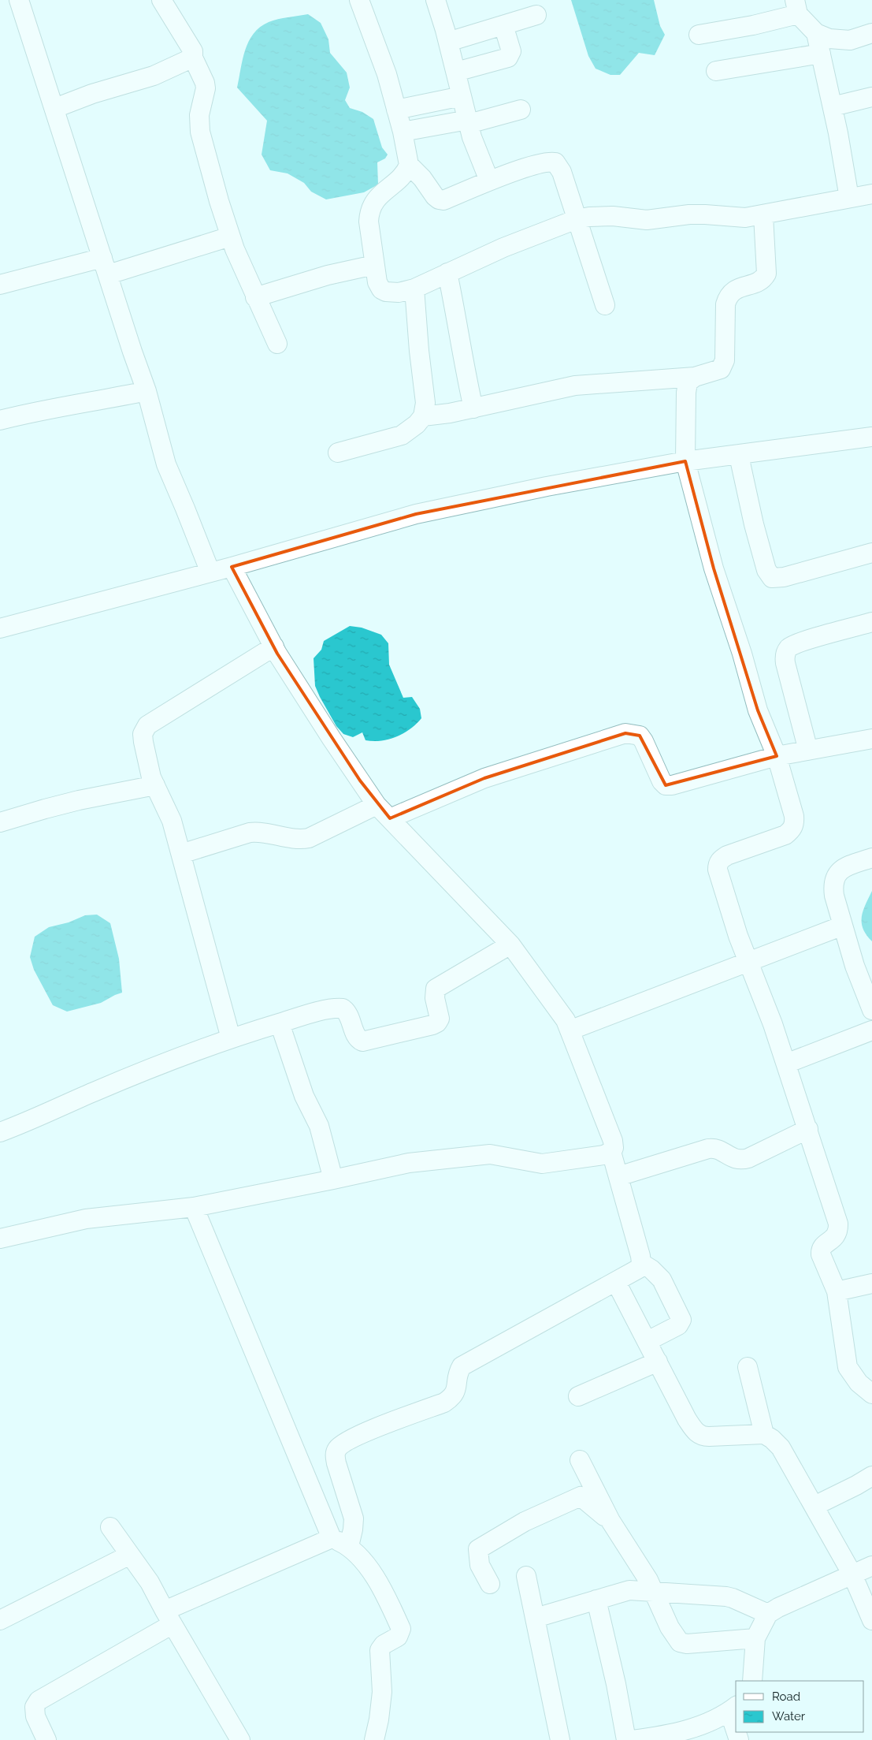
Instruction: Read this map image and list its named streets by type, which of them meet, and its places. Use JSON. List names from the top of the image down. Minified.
{"legend":["Road","Water"]}
